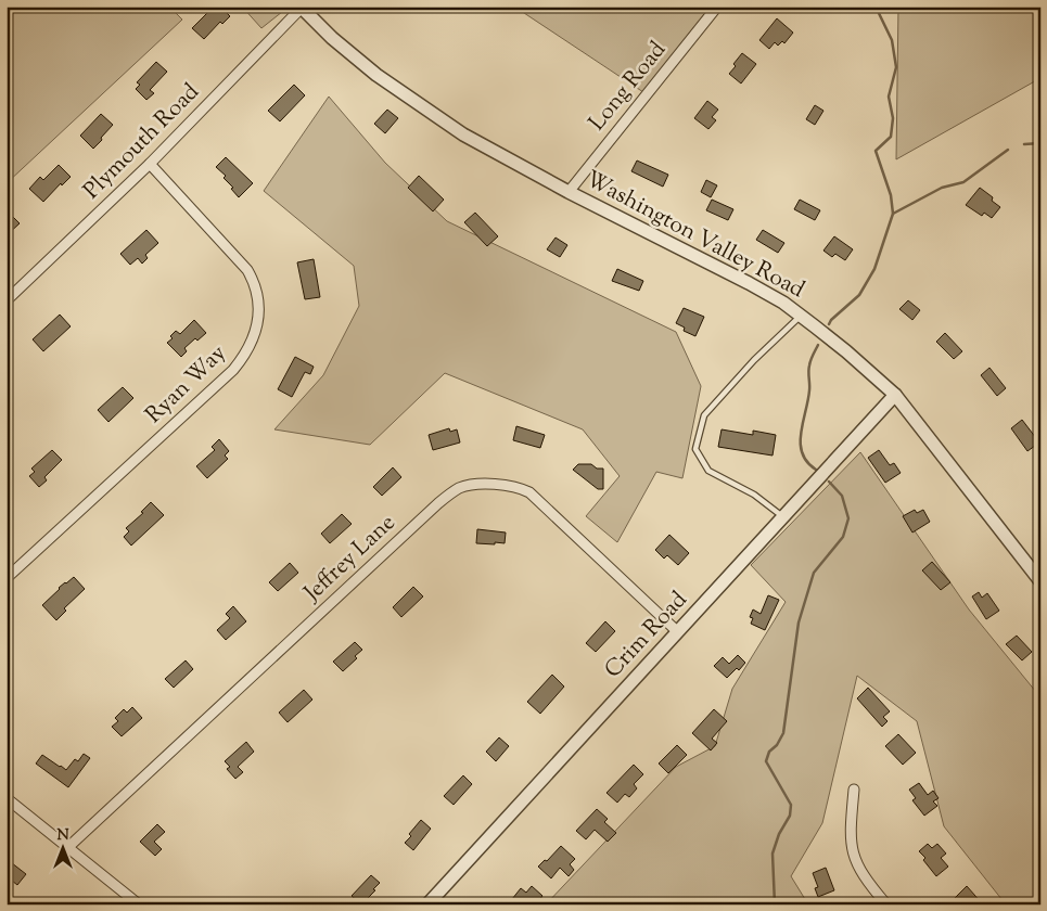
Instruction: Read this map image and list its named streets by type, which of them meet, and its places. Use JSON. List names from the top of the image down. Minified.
{"streets":{"street":["Long Road","Plymouth Road","Washington Valley Road","Ryan Way","Jeffrey Lane","Crim Road"]},"crossings":[["Long Road","Washington Valley Road"],["Plymouth Road","Washington Valley Road"],["Plymouth Road","Ryan Way"],["Washington Valley Road","Crim Road"],["Jeffrey Lane","Crim Road"]],"north":"top"}
